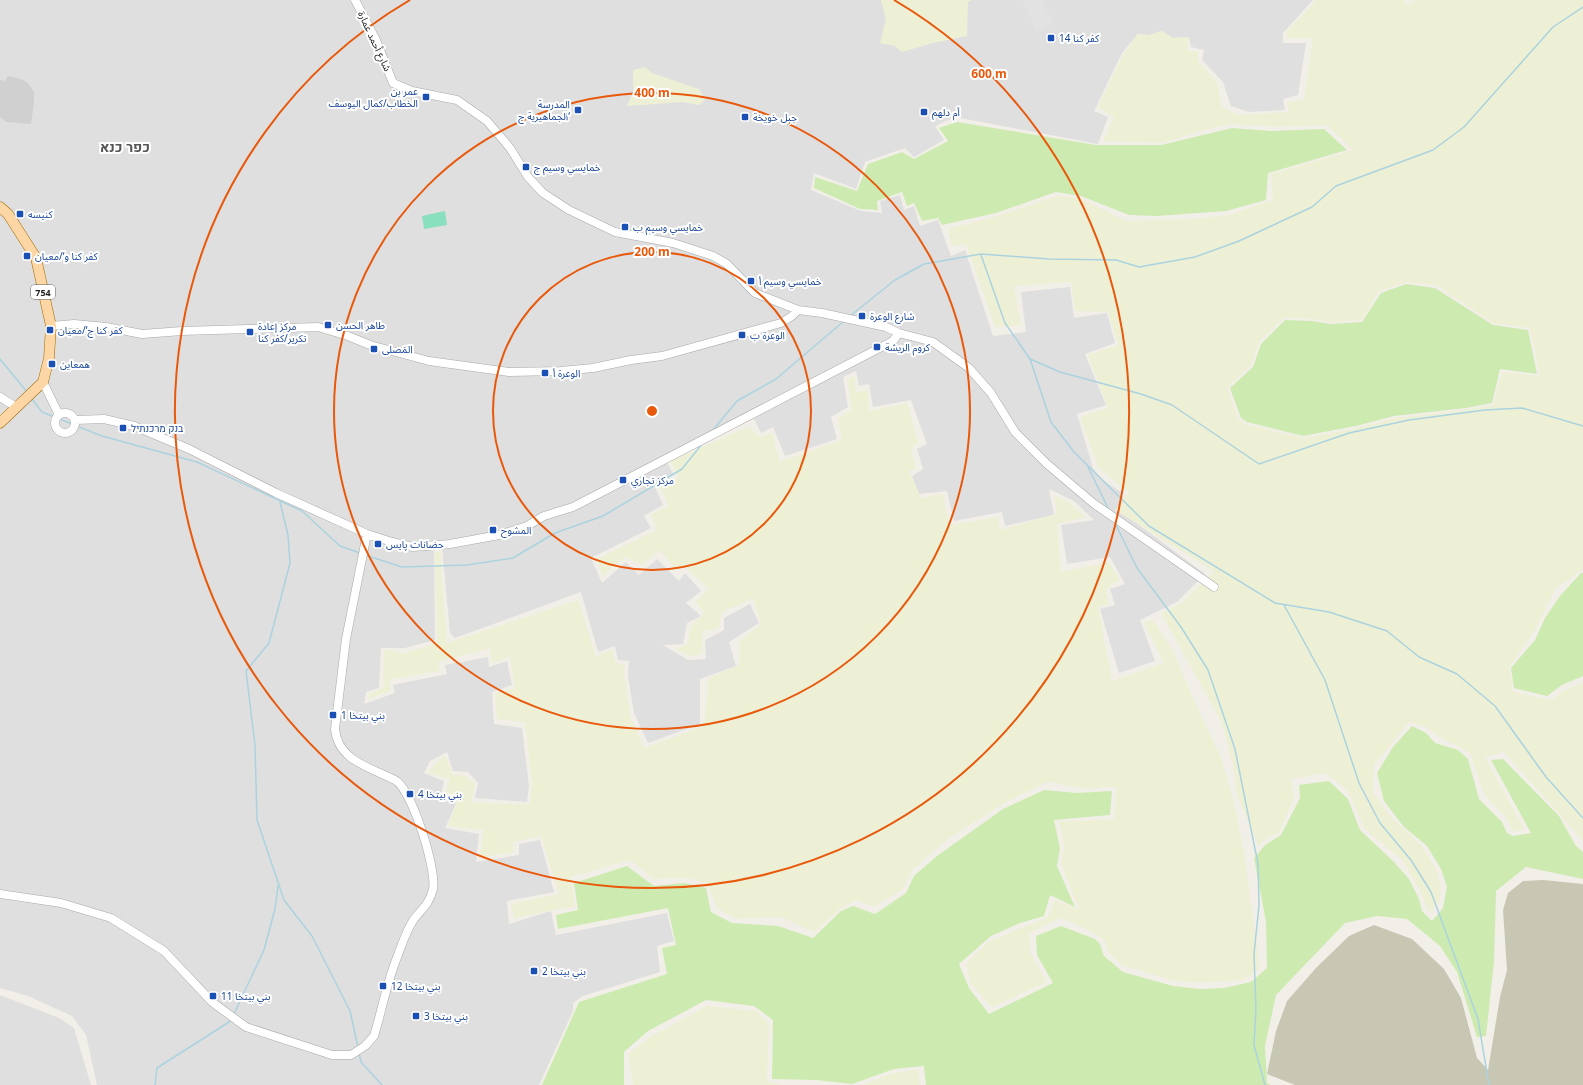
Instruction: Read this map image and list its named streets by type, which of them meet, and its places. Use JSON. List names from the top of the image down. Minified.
{"streets":{"main road":["754"],"street":["شارع أحمد عمارة"]},"districts":["כפר כנא"],"places":{"transit":["كفر كنا 14","عمر بن الخطاب/كمال اليوسف","المدرسة الجماهيرية ج‘","أم دلهم","جبل خويخة","خمايسي وسيم ج","كنيسه","خمايسي وسيم ب","كفر كنا و‘/معيان","خمايسي وسيم أ","شارع الوعرة","طاهر الحسن","كفر كنا ج‘/معيان","مركز إعادة تكرير/كفر كنا","الوعرة ب","كروم الريشة","المَصلى","همعاين","الوعرة أ","בנק מרכנתיל","مركز تجاري","المشوح","حضانات پايس","بني بيتخا 1","بني بيتخا 4","بني بيتخا 2","بني بيتخا 12","بني بيتخا 11","بني بيتخا 3"]},"rings":["600 m","400 m","200 m"]}
